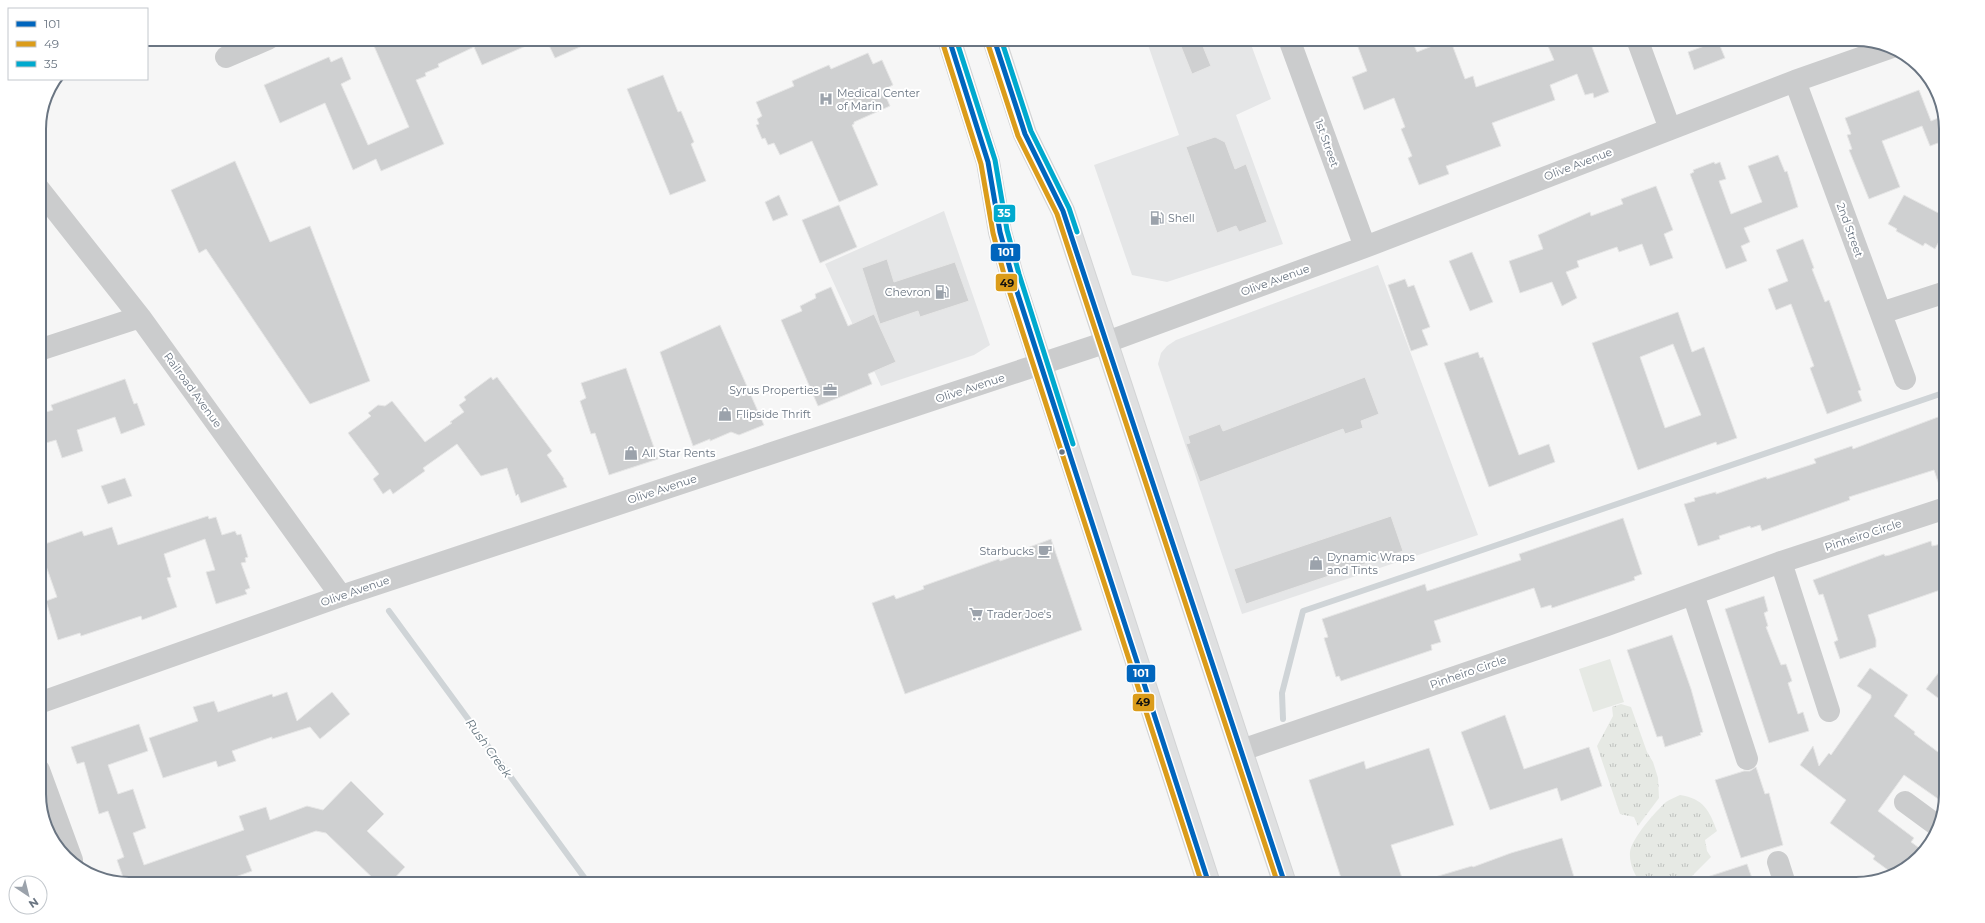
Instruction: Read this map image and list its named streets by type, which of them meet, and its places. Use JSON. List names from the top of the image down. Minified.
{"streets":{"street":["1st Street","Olive Avenue","2nd Street","Railroad Avenue","Pinheiro Circle"]},"crossings":[["1st Street","Olive Avenue"],["Olive Avenue","2nd Street"],["Olive Avenue","Railroad Avenue"]],"water":["Rush Creek"],"places":{"hospital":["Medical Center of Marin"],"fuel station":["Shell","Chevron"],"office":["Syrus Properties"],"shop":["Flipside Thrift","All Star Rents","Dynamic Wraps and Tints"],"cafe":["Starbucks"],"supermarket":["Trader Joe's"]},"lines":["transit line 101","transit line 49","transit line 35"],"legend":["101","49","35"],"north":"bottom right"}
